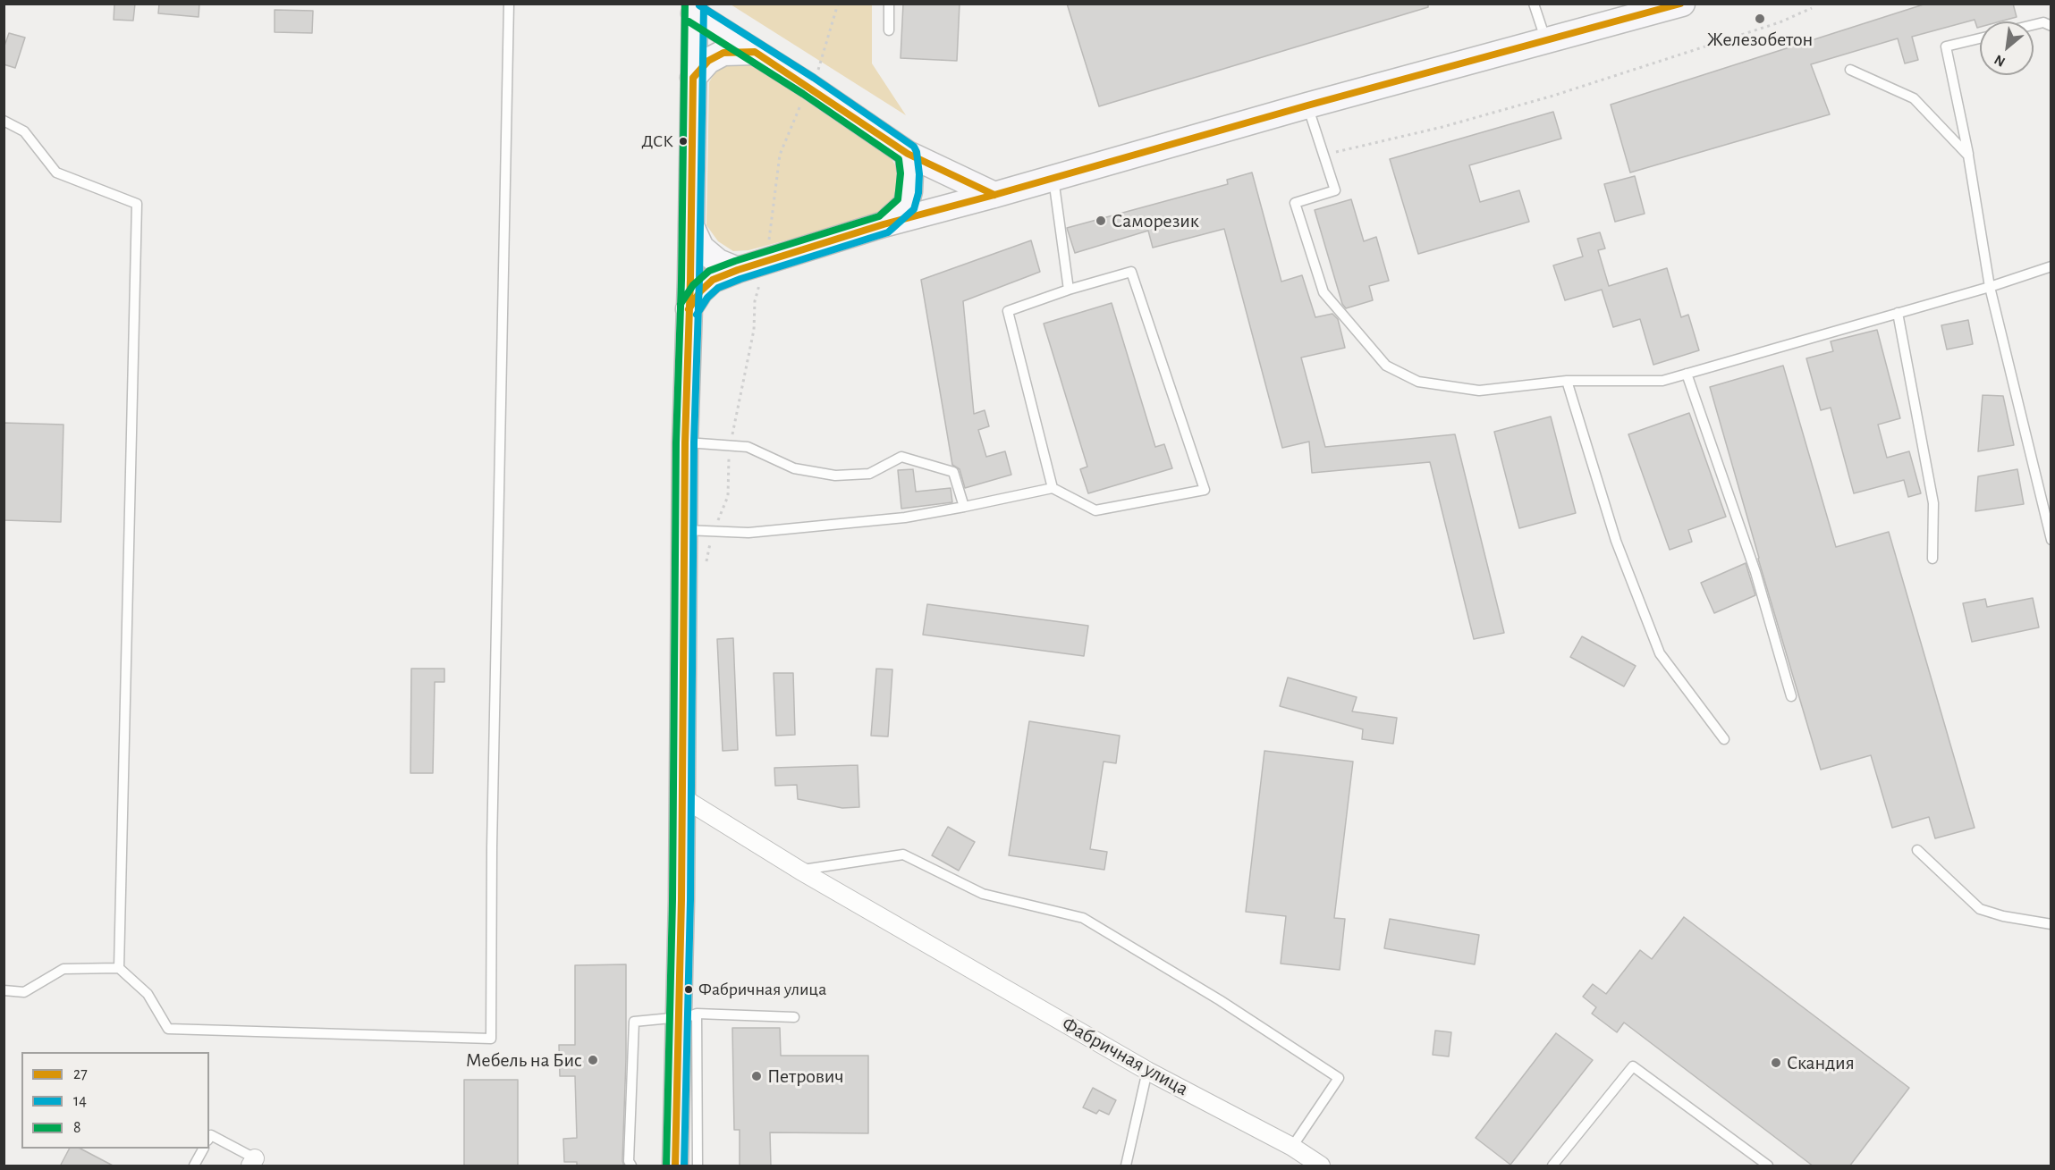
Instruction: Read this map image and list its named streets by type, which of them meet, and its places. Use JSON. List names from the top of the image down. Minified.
{"streets":{"street":["Фабричная улица"]},"places":["Железобетон","ДСК","Саморезик","Фабричная улица","Мебель на Бис","Скандия","Петрович"],"lines":["transit line 27","transit line 14","transit line 8"],"legend":["27","14","8"],"north":"bottom left"}
